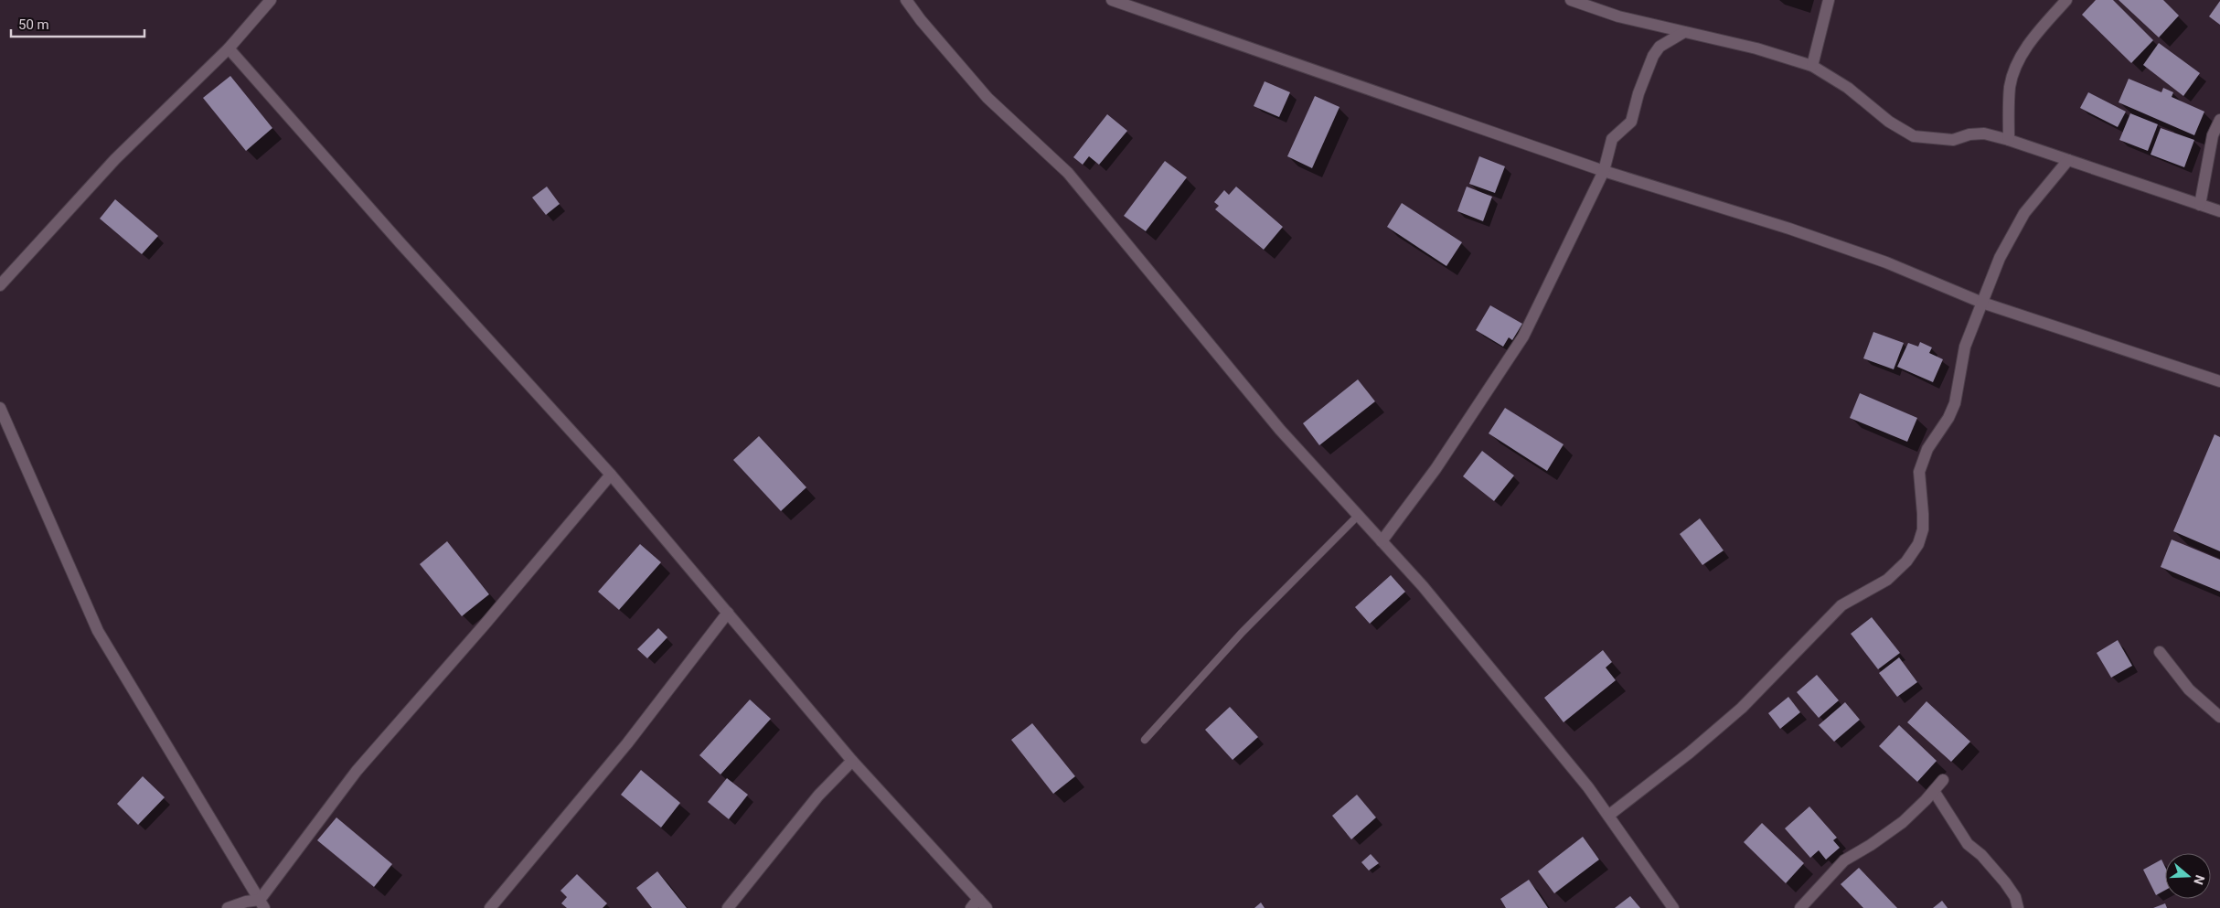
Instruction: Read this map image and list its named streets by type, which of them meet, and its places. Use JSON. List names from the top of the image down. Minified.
{"scale_bar":"50 m","north":"right"}
